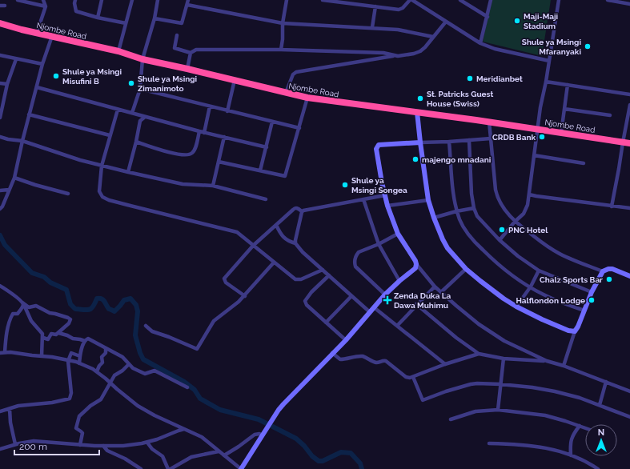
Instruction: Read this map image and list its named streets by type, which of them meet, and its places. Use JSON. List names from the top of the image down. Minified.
{"streets":{"highway":["Njombe Road"]},"places":{"other":["Maji-Maji Stadium","Shule ya Msingi Mfaranyaki","Shule ya Msingi Misufini B","Meridianbet","Shule ya Msingi Zimanimoto","St. Patricks Guest House (Swiss)","CRDB Bank","majengo mnadani","Shule ya Msingi Songea","PNC Hotel","Chalz Sports Bar","Halflondon Lodge"],"health":["Zenda Duka La Dawa Muhimu"]},"scale_bar":"200 m","north":"top"}
